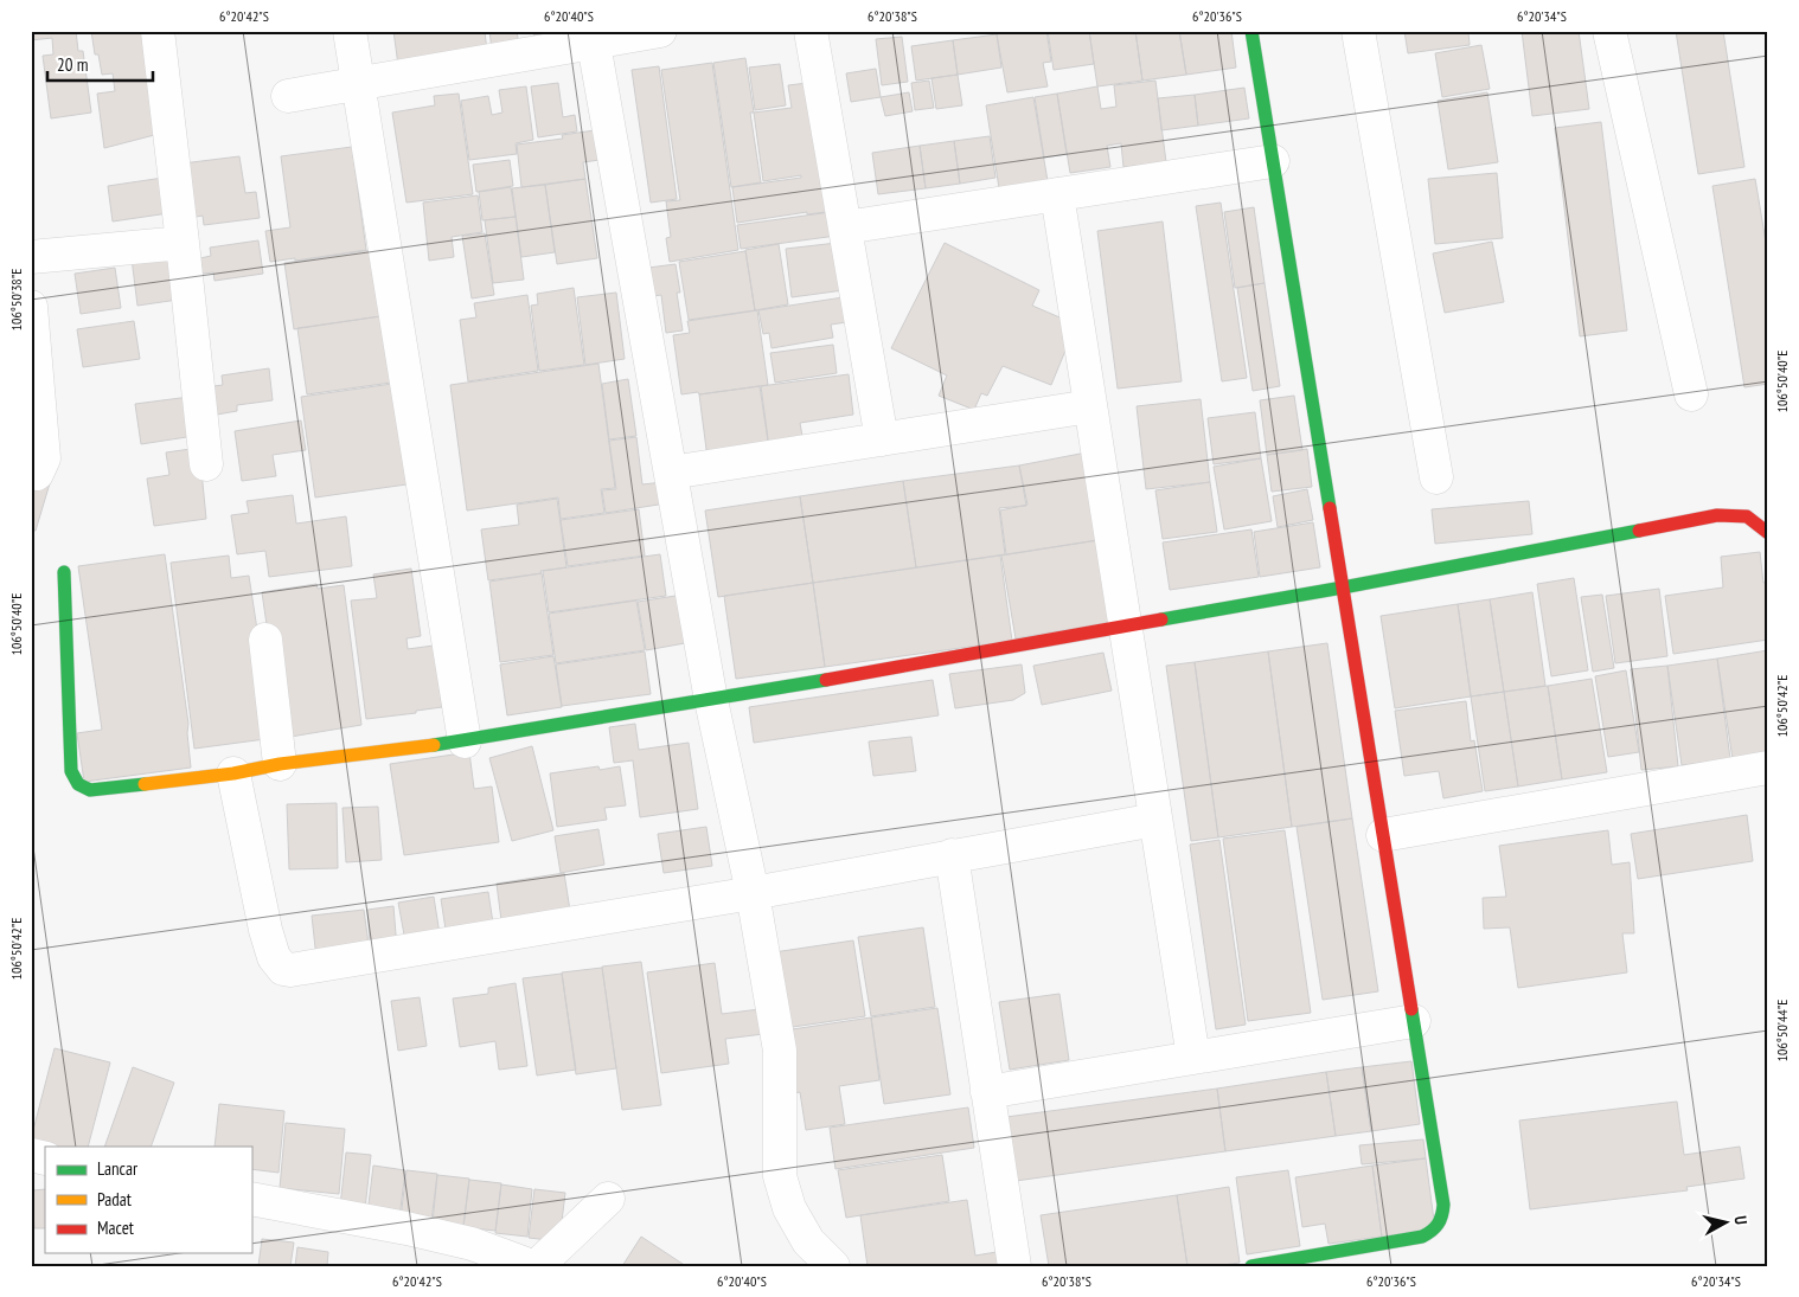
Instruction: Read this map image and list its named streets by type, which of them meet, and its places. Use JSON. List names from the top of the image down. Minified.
{"legend":["Lancar","Padat","Macet"],"scale_bar":"20 m","north":"right","coordinates":["6°20'42\"S","6°20'40\"S","6°20'38\"S","6°20'36\"S","6°20'34\"S","106°50'38\"E","106°50'40\"E","106°50'42\"E","106°50'44\"E"]}
